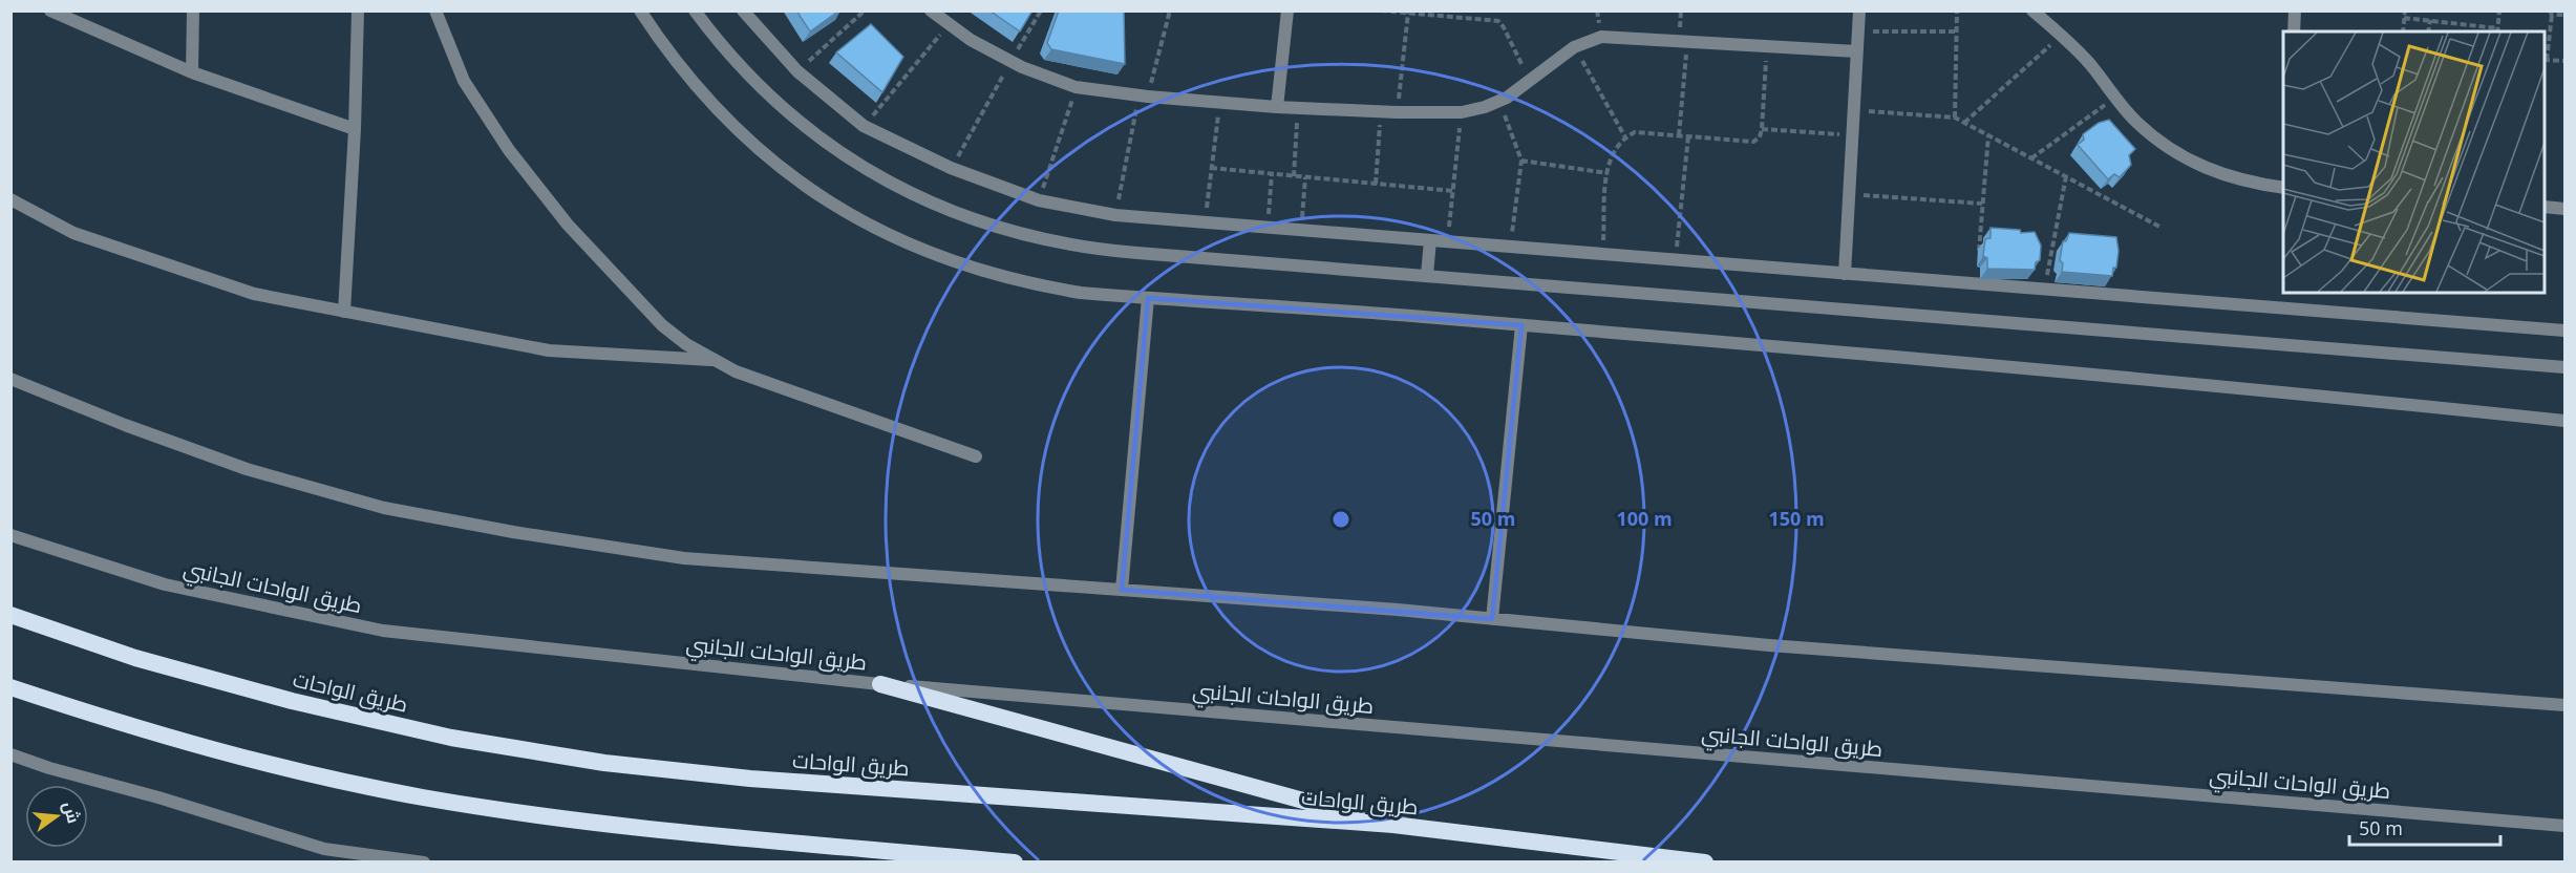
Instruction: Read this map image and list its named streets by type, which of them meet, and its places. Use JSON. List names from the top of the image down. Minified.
{"streets":{"highway":["طريق الواحات"],"street":["طريق الواحات الجانبي"]},"scale_bar":"50 m","north":"right","rings":["50 m","100 m","150 m"]}
